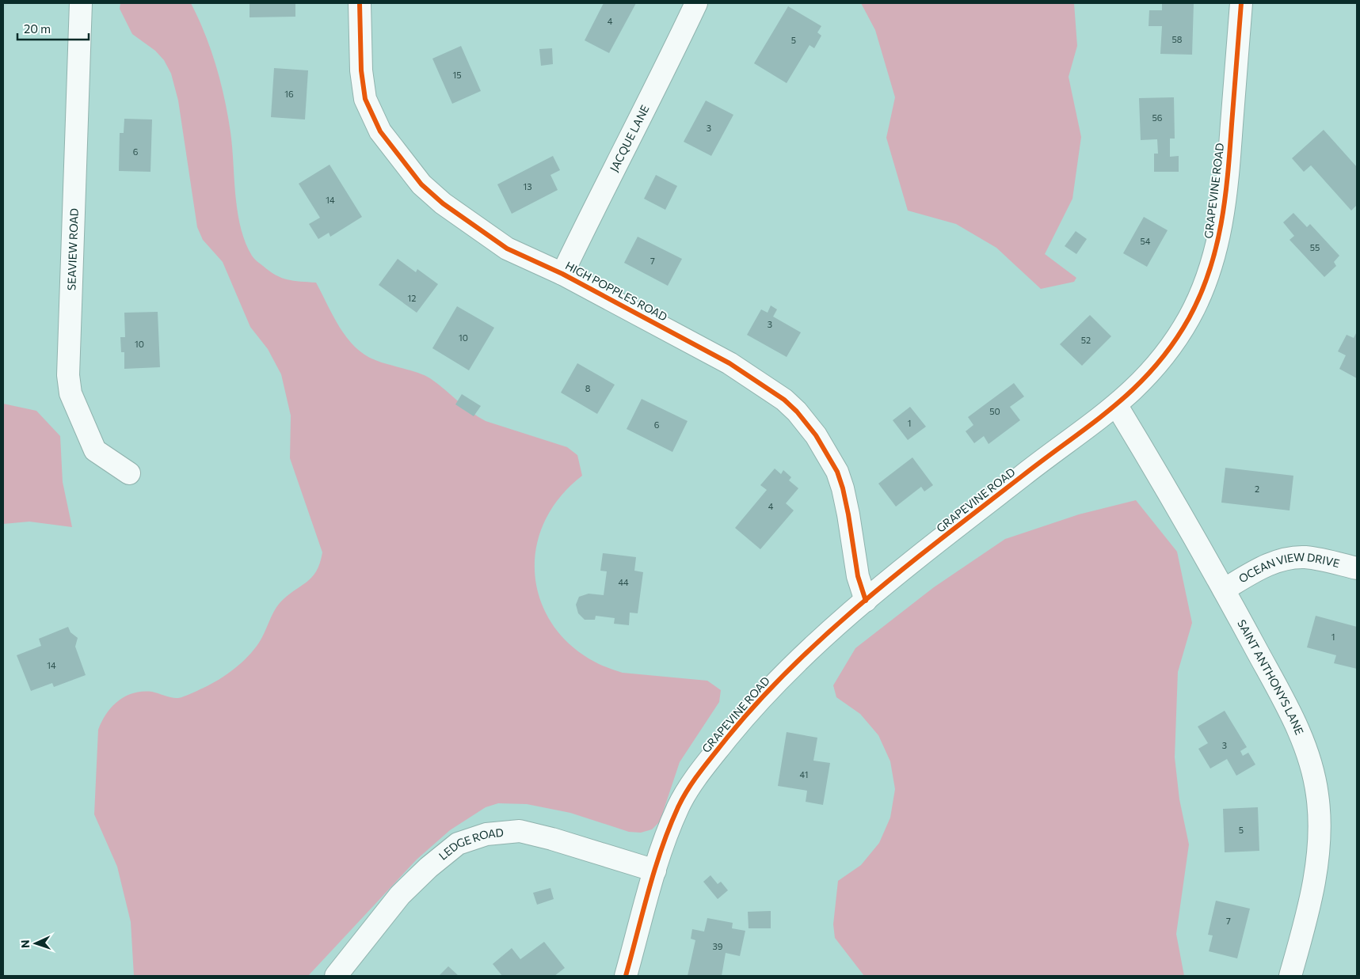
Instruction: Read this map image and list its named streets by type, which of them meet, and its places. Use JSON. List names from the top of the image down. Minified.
{"streets":{"street":["JACQUE LANE","GRAPEVINE ROAD","SEAVIEW ROAD","HIGH POPPLES ROAD","OCEAN VIEW DRIVE","SAINT ANTHONYS LANE","LEDGE ROAD"]},"crossings":[["JACQUE LANE","HIGH POPPLES ROAD"],["GRAPEVINE ROAD","HIGH POPPLES ROAD"],["GRAPEVINE ROAD","SAINT ANTHONYS LANE"],["GRAPEVINE ROAD","LEDGE ROAD"],["OCEAN VIEW DRIVE","SAINT ANTHONYS LANE"]],"house_numbers":["4","58","5","15","16","56","3","6","13","14","54","55","7","12","3","10","52","10","8","50","1","6","2","4","44","1","14","3","41","5","7","39"],"scale_bar":"20 m","north":"left"}
